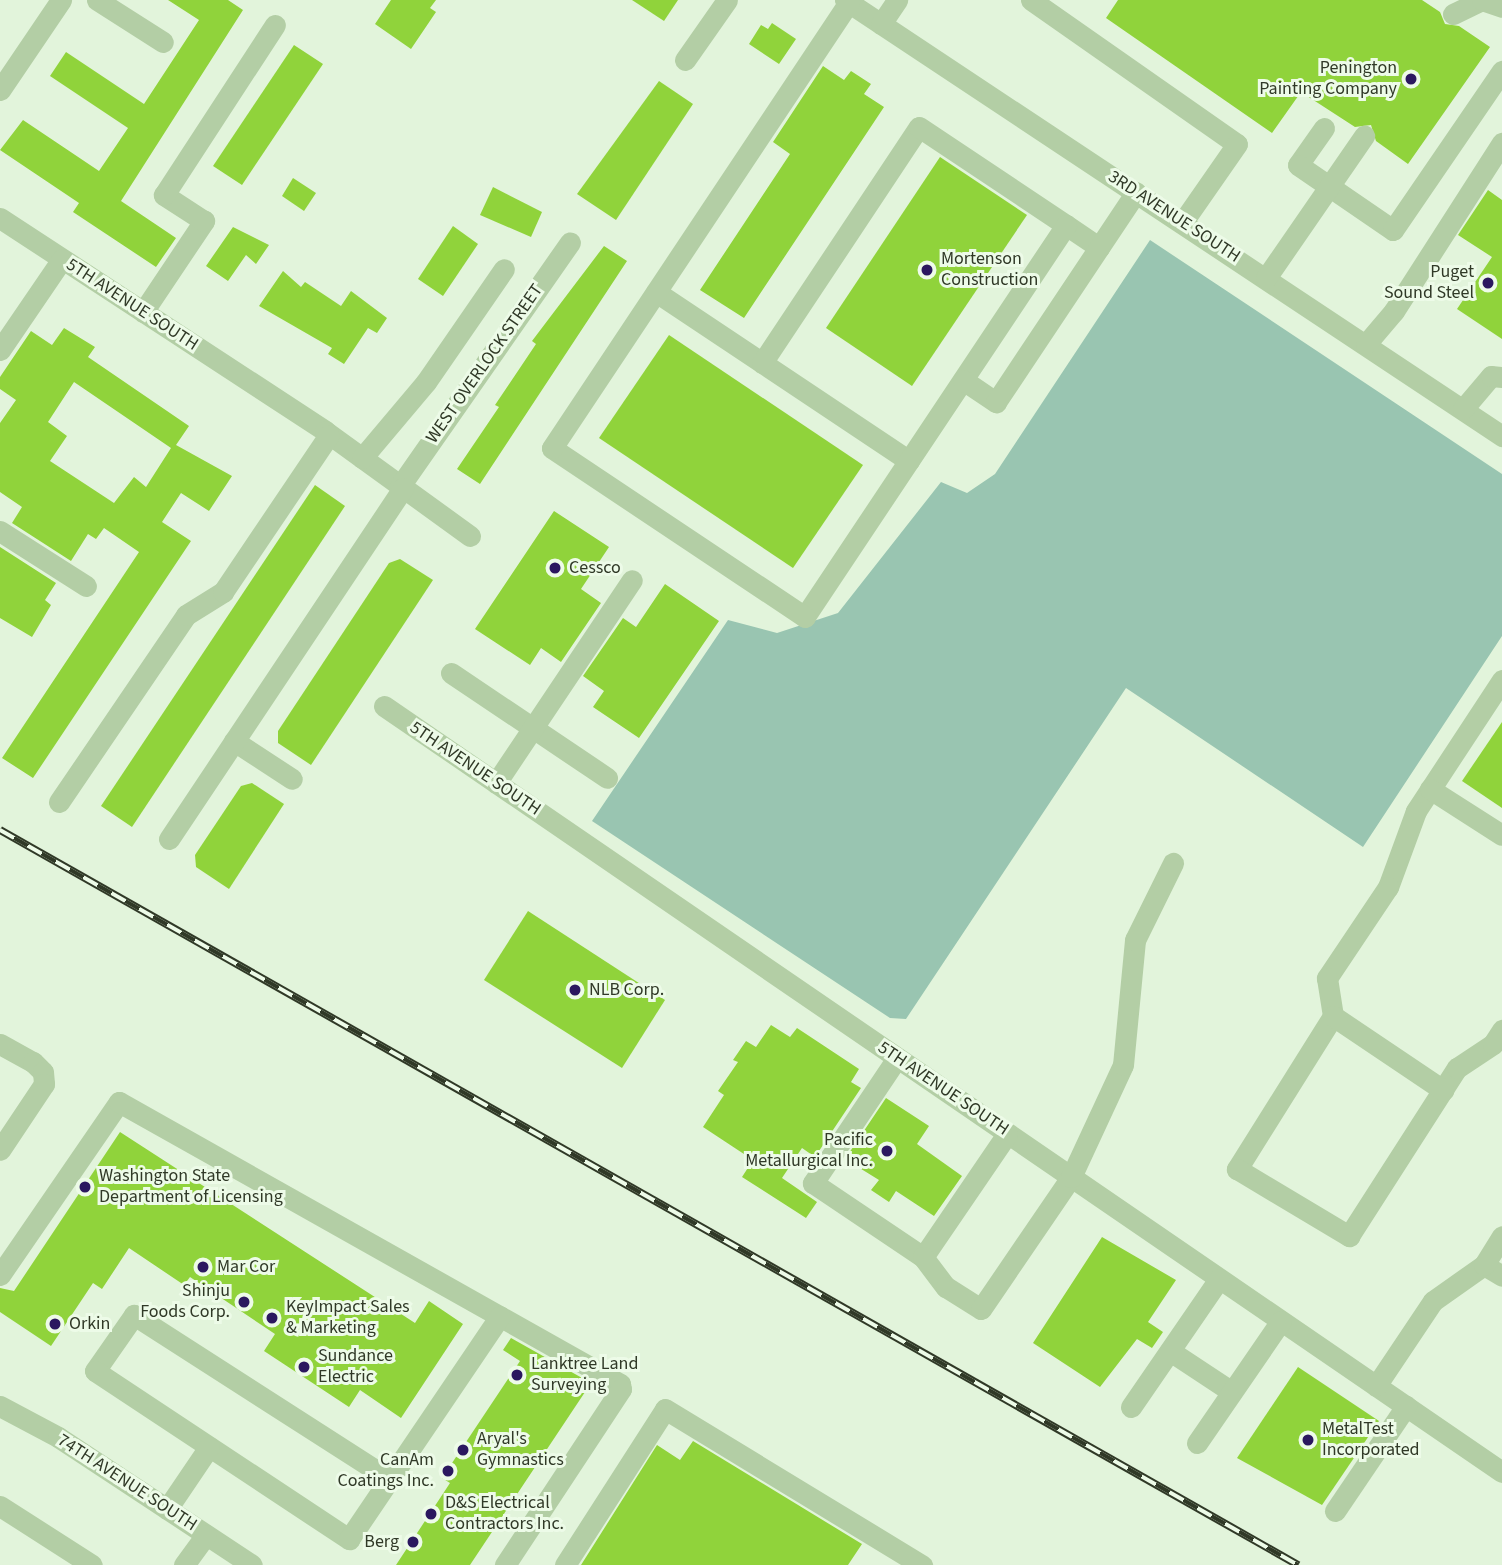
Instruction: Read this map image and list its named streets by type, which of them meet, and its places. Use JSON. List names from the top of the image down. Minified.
{"streets":{"street":["3RD AVENUE SOUTH","5TH AVENUE SOUTH","WEST OVERLOCK STREET","74TH AVENUE SOUTH"]},"crossings":[["5TH AVENUE SOUTH","WEST OVERLOCK STREET"]],"places":["Penington Painting Company","Mortenson Construction","Puget Sound Steel","Cessco","NLB Corp.","Pacific Metallurgical Inc.","Washington State Department of Licensing","Mar Cor","Shinju Foods Corp.","KeyImpact Sales & Marketing","Orkin","Sundance Electric","Lanktree Land Surveying","MetalTest Incorporated","Aryal's Gymnastics","CanAm Coatings Inc.","D&S Electrical Contractors Inc.","Berg"]}
